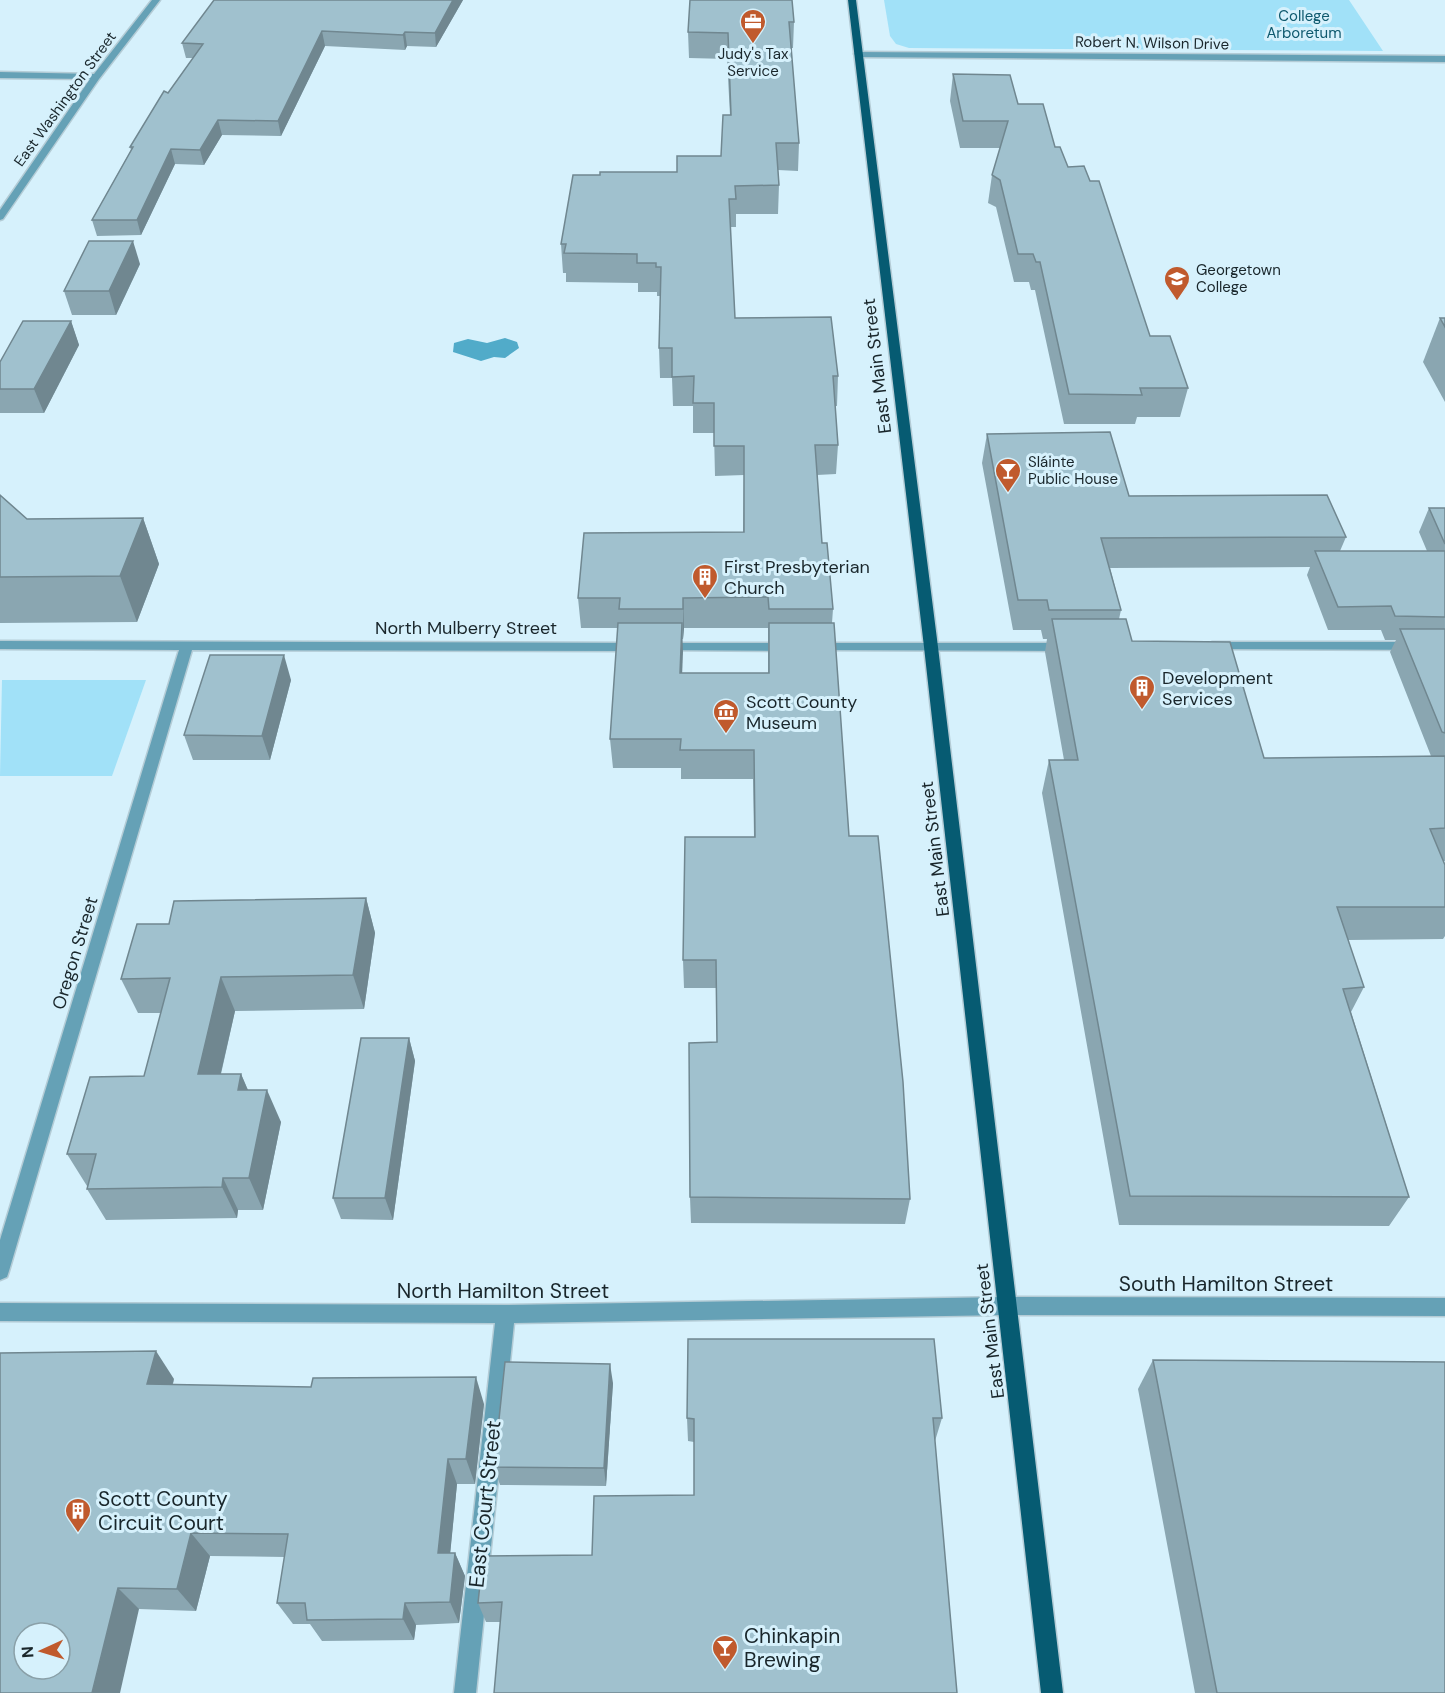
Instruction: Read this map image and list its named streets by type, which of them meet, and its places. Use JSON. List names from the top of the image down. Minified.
{"streets":{"main road":["East Main Street"],"street":["Robert N. Wilson Drive","East Washington Street","North Mulberry Street","Oregon Street","South Hamilton Street","North Hamilton Street","East Court Street"]},"crossings":[["Robert N. Wilson Drive","East Main Street"],["East Main Street","North Mulberry Street"],["East Main Street","South Hamilton Street"],["East Main Street","North Hamilton Street"],["North Mulberry Street","Oregon Street"],["South Hamilton Street","North Hamilton Street"],["North Hamilton Street","East Court Street"]],"parks":["College Arboretum"],"places":{"office":["Judy's Tax Service"],"school or university":["Georgetown College"],"bar":["Sláinte Public House","Chinkapin Brewing"],"building":["First Presbyterian Church","Development Services","Scott County Circuit Court"],"museum":["Scott County Museum"]},"north":"left"}
